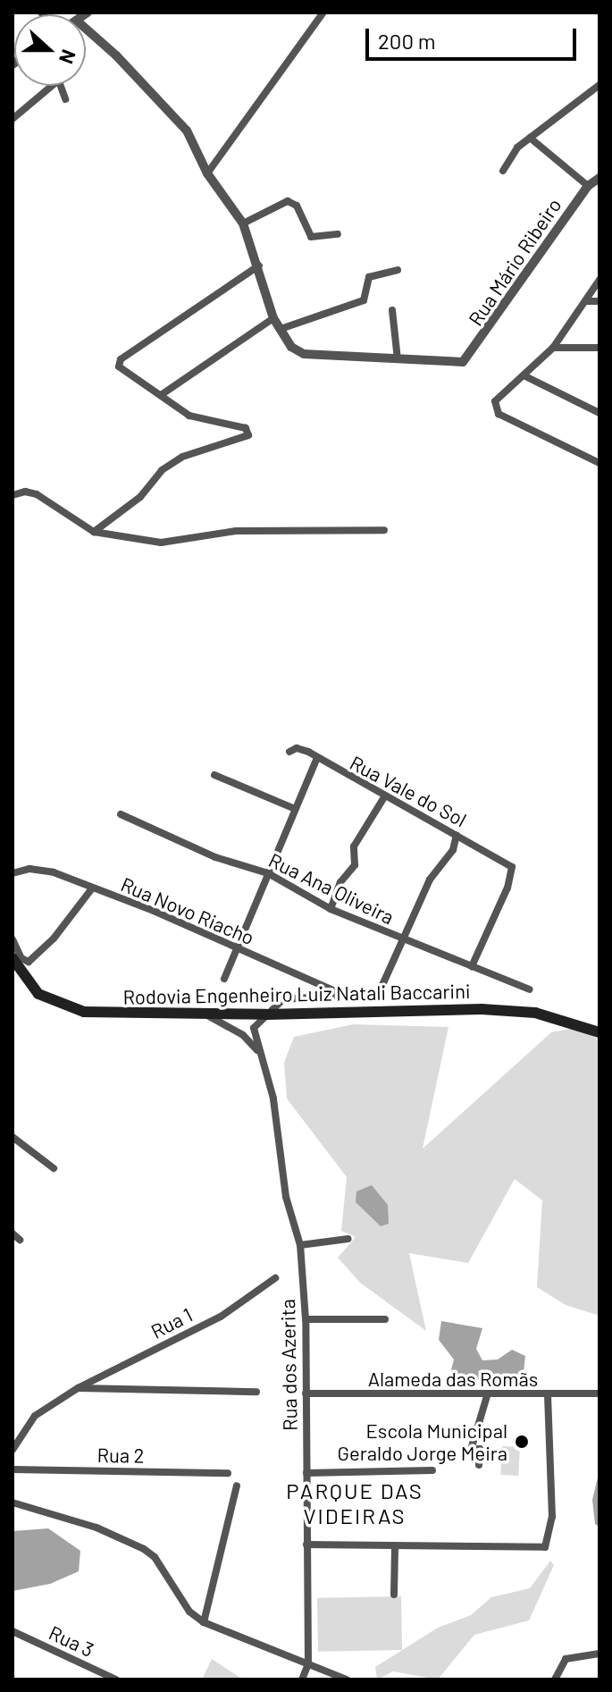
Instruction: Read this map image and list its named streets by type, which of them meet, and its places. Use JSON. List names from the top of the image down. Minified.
{"streets":{"main road":["Rodovia Engenheiro Luiz Natali Baccarini"],"street":["Rua Mário Ribeiro","Rua Vale do Sol","Rua Ana Oliveira","Rua Novo Riacho","Rua 1","Rua dos Azerita","Alameda das Romãs","Rua 2","Rua 3"]},"crossings":[["Rua Vale do Sol","Rua Ana Oliveira"],["Rua dos Azerita","Alameda das Romãs"]],"districts":["PARQUE DAS VIDEIRAS"],"places":["Escola Municipal Geraldo Jorge Meira"],"scale_bar":"200 m","north":"right"}
